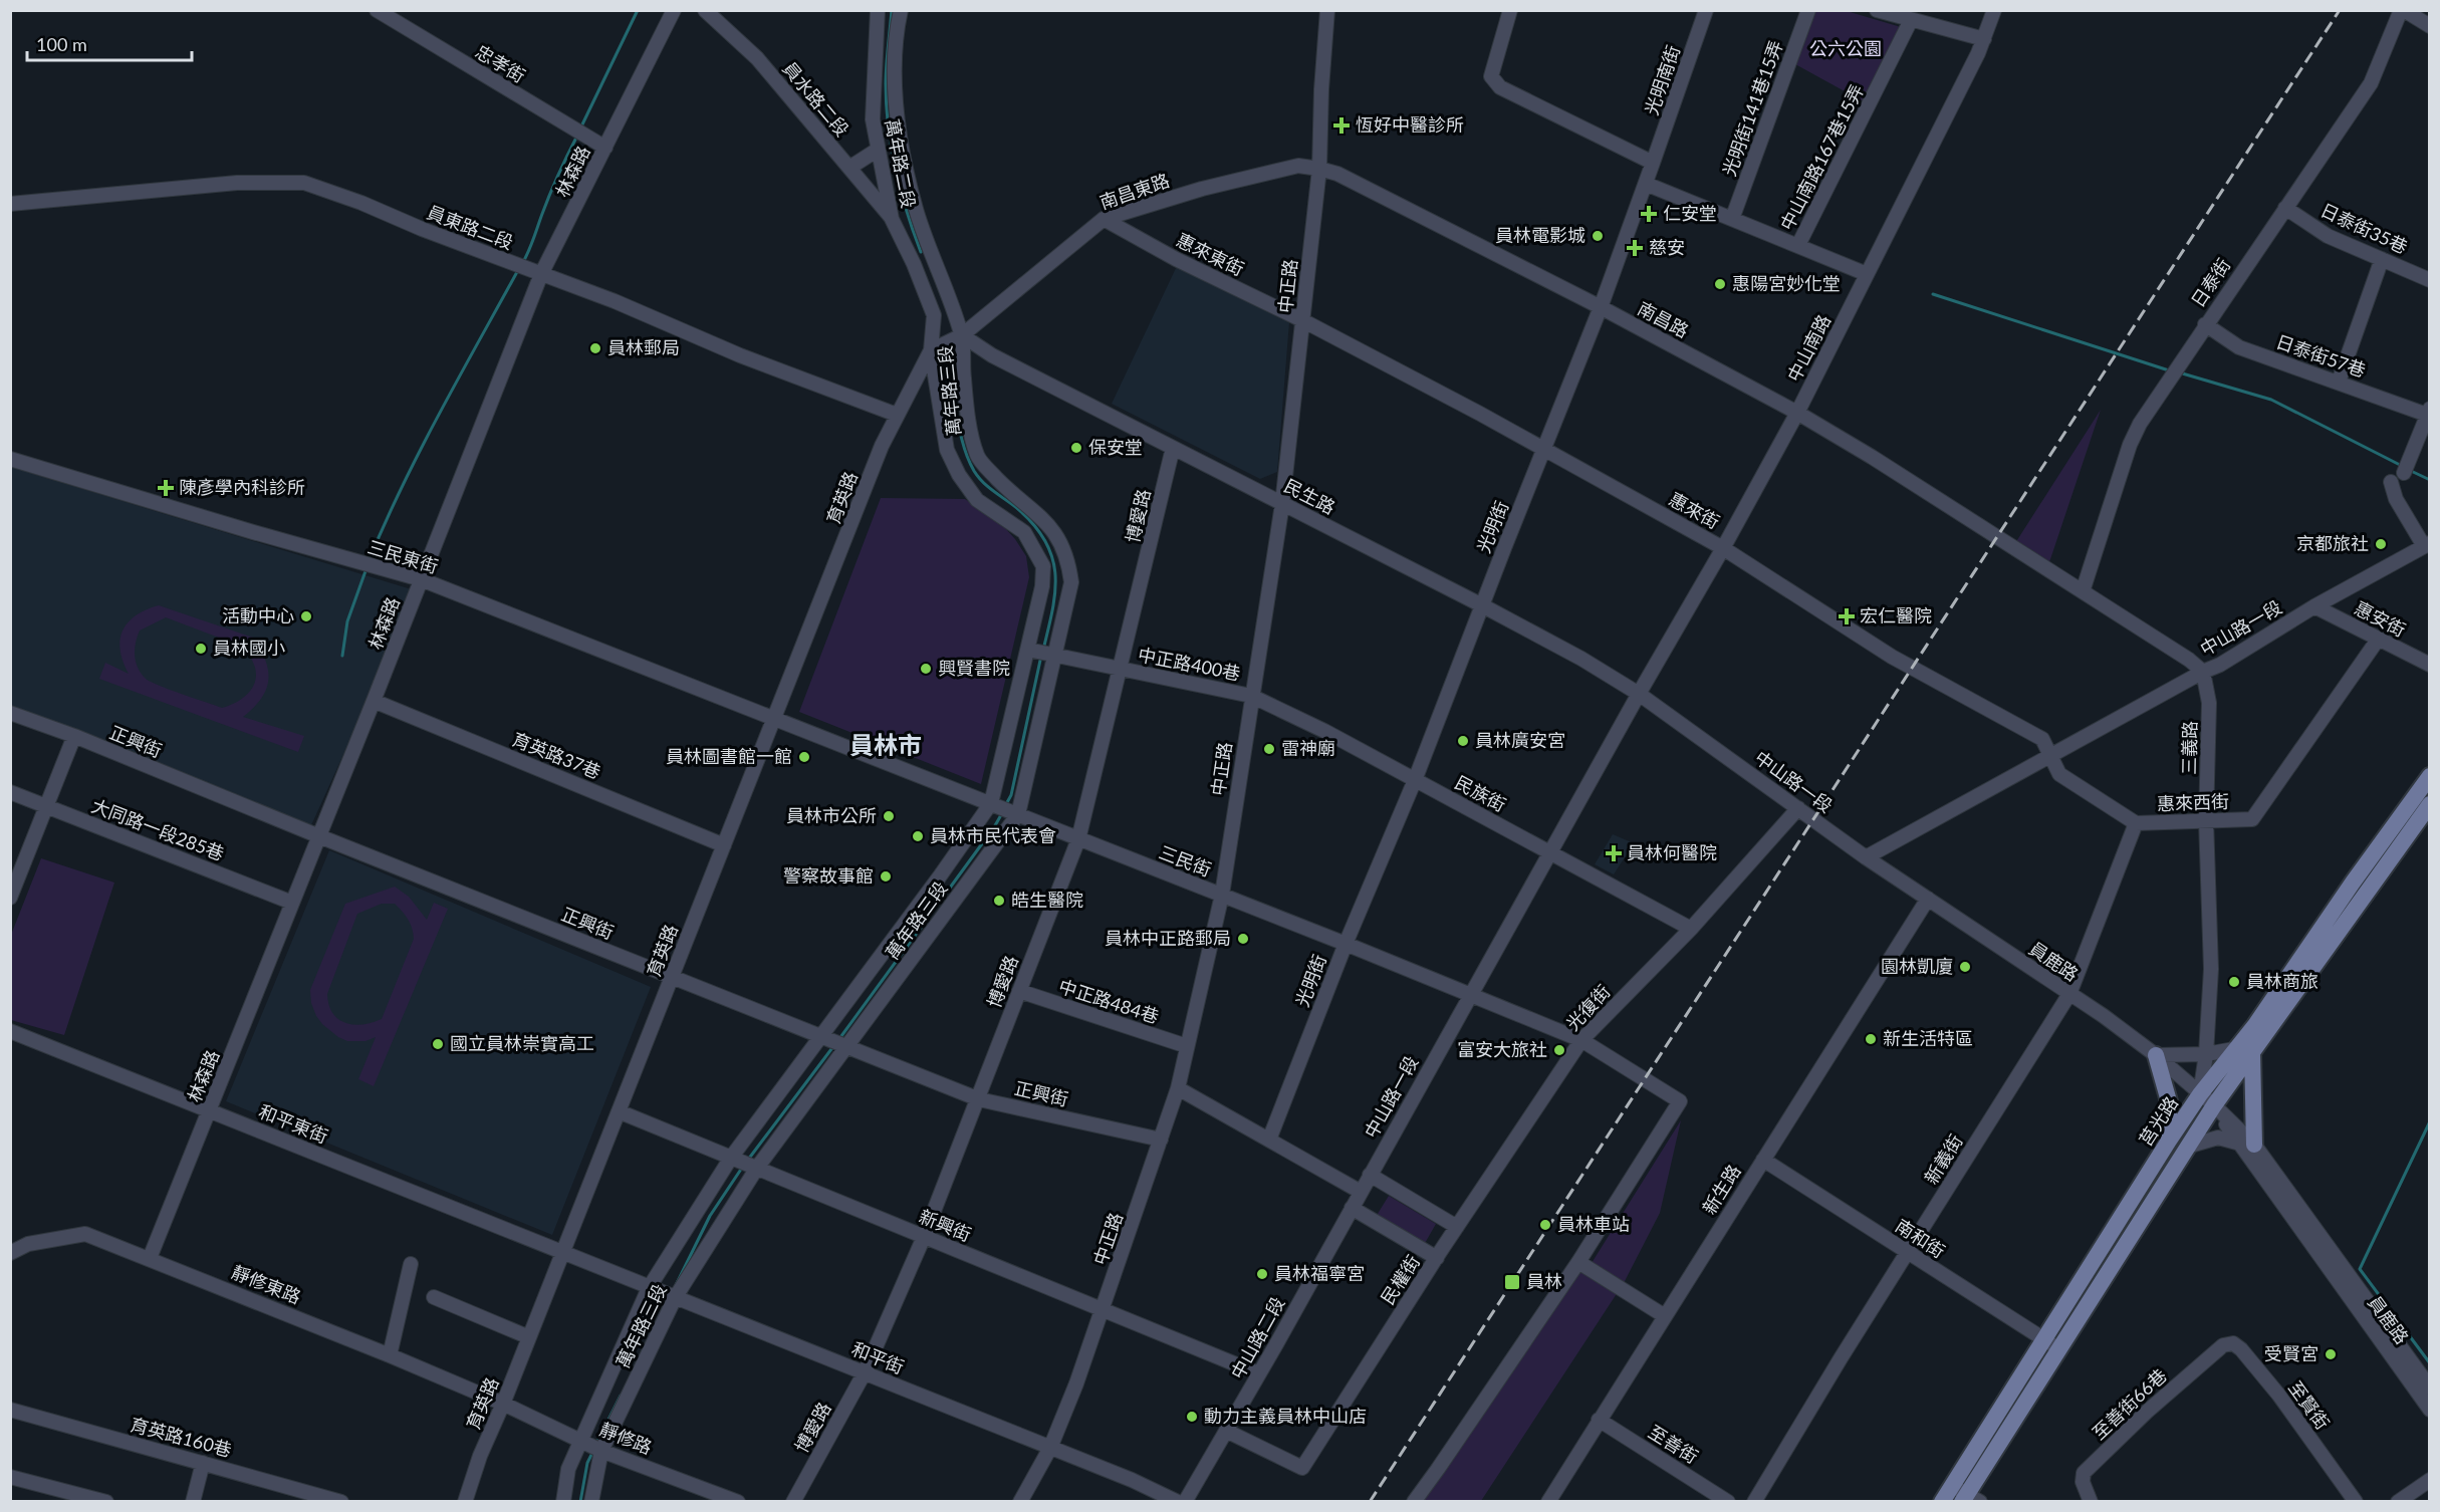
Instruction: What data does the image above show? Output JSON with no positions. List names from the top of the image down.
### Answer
{
  "streets": {
    "main road": ["莒光路"],
    "street": [
      "忠孝街",
      "光明南街",
      "員水路二段",
      "光明街141巷15弄",
      "中山南路167巷15弄",
      "萬年路二段",
      "林森路",
      "南昌東路",
      "員東路二段",
      "日泰街35巷",
      "惠來東街",
      "日泰街",
      "中正路",
      "南昌路",
      "中山南路",
      "日泰街57巷",
      "萬年路三段",
      "民生路",
      "育英路",
      "惠來街",
      "博愛路",
      "光明街",
      "三民東街",
      "惠安街",
      "中山路一段",
      "中正路400巷",
      "正興街",
      "三義路",
      "育英路37巷",
      "民族街",
      "惠來西街",
      "大同路一段285巷",
      "三民街",
      "員鹿路",
      "中正路484巷",
      "光復街",
      "和平東街",
      "新義街",
      "新生路",
      "新興街",
      "南和街",
      "民權街",
      "靜修東路",
      "中山路二段",
      "和平街",
      "至善街66巷",
      "至賢街",
      "育英路160巷",
      "靜修路",
      "至善街"
    ]
  },
  "crossings": [
    ["忠孝街", "林森路"],
    ["光明南街", "光明街"],
    ["員水路二段", "萬年路二段"],
    ["萬年路二段", "南昌東路"],
    ["萬年路二段", "萬年路三段"],
    ["萬年路二段", "民生路"],
    ["萬年路二段", "育英路"],
    ["林森路", "員東路二段"],
    ["林森路", "三民東街"],
    ["林森路", "正興街"],
    ["林森路", "育英路37巷"],
    ["林森路", "大同路一段285巷"],
    ["林森路", "和平東街"],
    ["林森路", "靜修東路"],
    ["南昌東路", "惠來東街"],
    ["南昌東路", "中正路"],
    ["南昌東路", "南昌路"],
    ["南昌東路", "萬年路三段"],
    ["南昌東路", "民生路"],
    ["南昌東路", "育英路"],
    ["員東路二段", "育英路"],
    ["日泰街35巷", "日泰街"],
    ["惠來東街", "中正路"],
    ["惠來東街", "惠來街"],
    ["日泰街", "南昌路"],
    ["日泰街", "日泰街57巷"],
    ["中正路", "南昌路"],
    ["中正路", "民生路"],
    ["中正路", "惠來街"],
    ["中正路", "中正路400巷"],
    ["中正路", "正興街"],
    ["中正路", "民族街"],
    ["中正路", "三民街"],
    ["中正路", "中正路484巷"],
    ["中正路", "新興街"],
    ["中正路", "和平街"],
    ["南昌路", "中山南路"],
    ["南昌路", "光明街"],
    ["中山南路", "民生路"],
    ["中山南路", "惠來街"],
    ["中山南路", "中山路一段"],
    ["萬年路三段", "民生路"],
    ["萬年路三段", "育英路"],
    ["萬年路三段", "中正路400巷"],
    ["萬年路三段", "正興街"],
    ["萬年路三段", "三民街"],
    ["萬年路三段", "新興街"],
    ["萬年路三段", "和平街"],
    ["萬年路三段", "靜修路"],
    ["民生路", "博愛路"],
    ["民生路", "光明街"],
    ["民生路", "中山路一段"],
    ["育英路", "三民東街"],
    ["育英路", "正興街"],
    ["育英路", "育英路37巷"],
    ["育英路", "三民街"],
    ["育英路", "和平東街"],
    ["育英路", "新興街"],
    ["育英路", "靜修東路"],
    ["育英路", "和平街"],
    ["育英路", "靜修路"],
    ["惠來街", "光明街"],
    ["惠來街", "中山路一段"],
    ["惠來街", "惠來西街"],
    ["博愛路", "中正路400巷"],
    ["博愛路", "正興街"],
    ["博愛路", "三民街"],
    ["博愛路", "中正路484巷"],
    ["博愛路", "新興街"],
    ["博愛路", "和平街"],
    ["光明街", "民族街"],
    ["光明街", "三民街"],
    ["三民東街", "三民街"],
    ["惠安街", "中山路一段"],
    ["惠安街", "惠來西街"],
    ["中山路一段", "三義路"],
    ["中山路一段", "民族街"],
    ["中山路一段", "惠來西街"],
    ["中山路一段", "三民街"],
    ["中山路一段", "員鹿路"],
    ["中山路一段", "光復街"],
    ["中山路一段", "中山路二段"],
    ["中正路400巷", "民族街"],
    ["三義路", "惠來西街"],
    ["三義路", "員鹿路"],
    ["三義路", "莒光路"],
    ["民族街", "光復街"],
    ["惠來西街", "新義街"],
    ["三民街", "光復街"],
    ["員鹿路", "莒光路"],
    ["員鹿路", "新義街"],
    ["員鹿路", "新生路"],
    ["光復街", "民權街"],
    ["莒光路", "南和街"],
    ["和平東街", "和平街"],
    ["新義街", "南和街"],
    ["新生路", "南和街"],
    ["新生路", "至善街"],
    ["新興街", "中山路二段"],
    ["民權街", "中山路二段"],
    ["靜修東路", "靜修路"],
    ["至善街66巷", "至賢街"]
  ],
  "districts": ["員林市"],
  "parks": ["公六公園"],
  "places": {
    "health": [
      "恆好中醫診所",
      "仁安堂",
      "慈安",
      "陳彥學內科診所",
      "宏仁醫院",
      "員林何醫院"
    ],
    "other": [
      "員林電影城",
      "惠陽宮妙化堂",
      "員林郵局",
      "保安堂",
      "京都旅社",
      "活動中心",
      "員林國小",
      "興賢書院",
      "員林廣安宮",
      "雷神廟",
      "員林圖書館一館",
      "員林市公所",
      "員林市民代表會",
      "警察故事館",
      "皓生醫院",
      "員林中正路郵局",
      "園林凱廈",
      "員林商旅",
      "新生活特區",
      "國立員林崇實高工",
      "富安大旅社",
      "員林車站",
      "員林福寧宮",
      "受賢宮",
      "動力主義員林中山店"
    ],
    "transit": ["員林"]
  },
  "scale_bar": "100 m"
}
